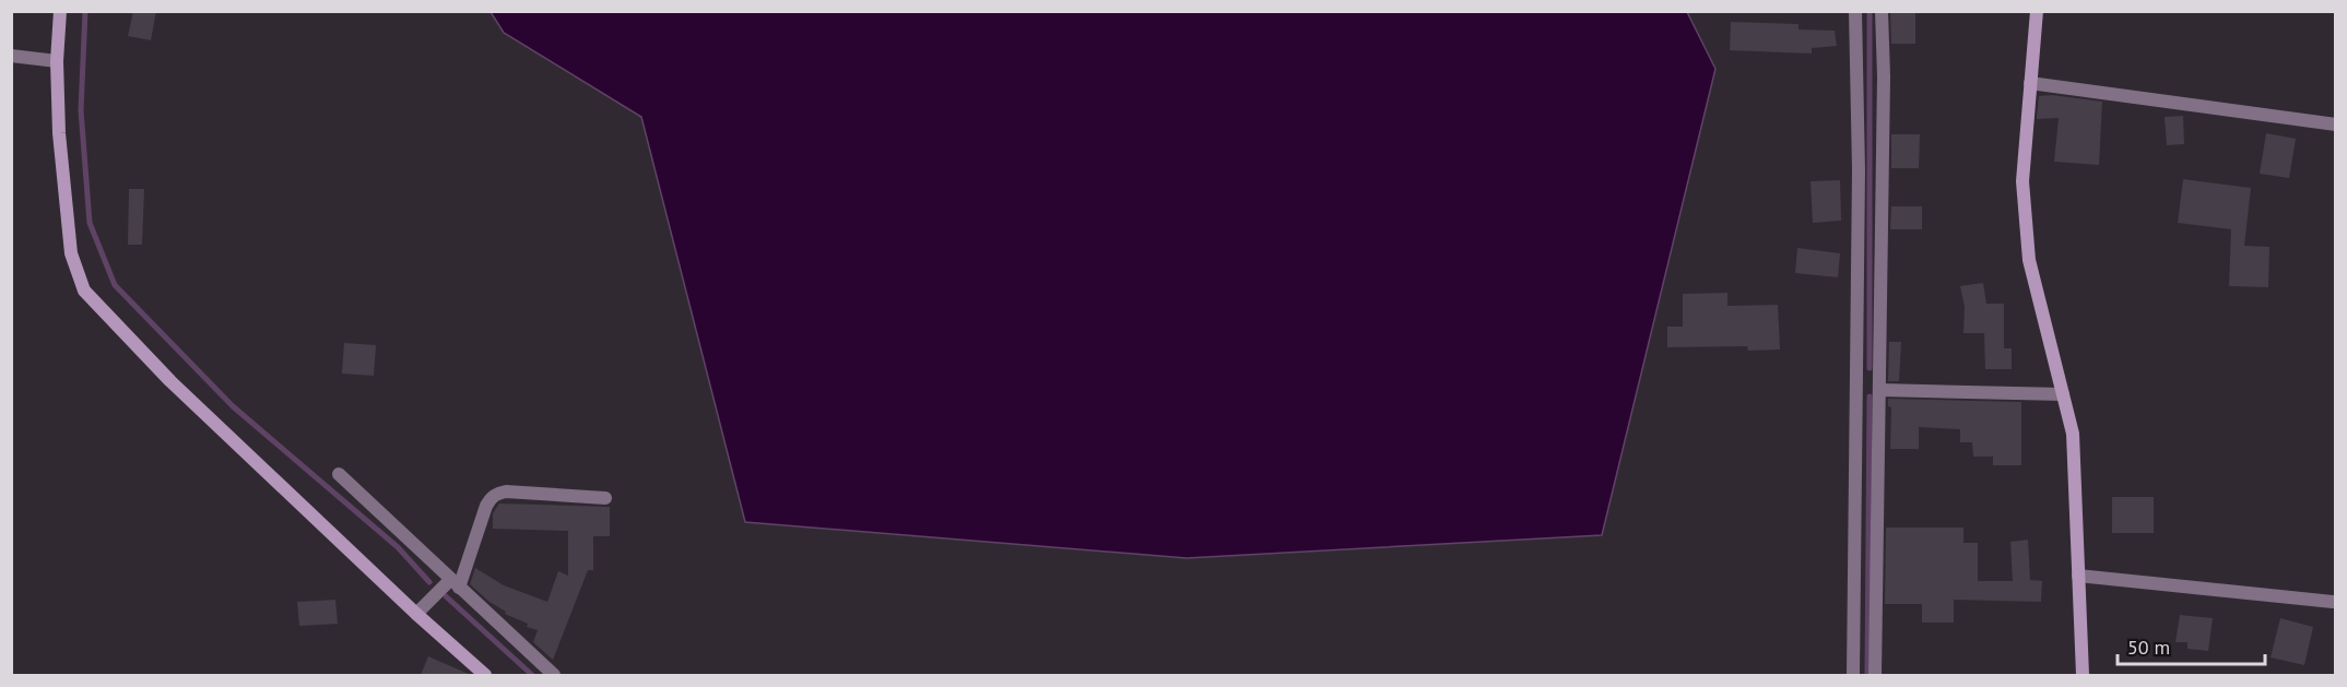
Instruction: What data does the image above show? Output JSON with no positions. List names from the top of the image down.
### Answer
{
  "scale_bar": "50 m"
}
